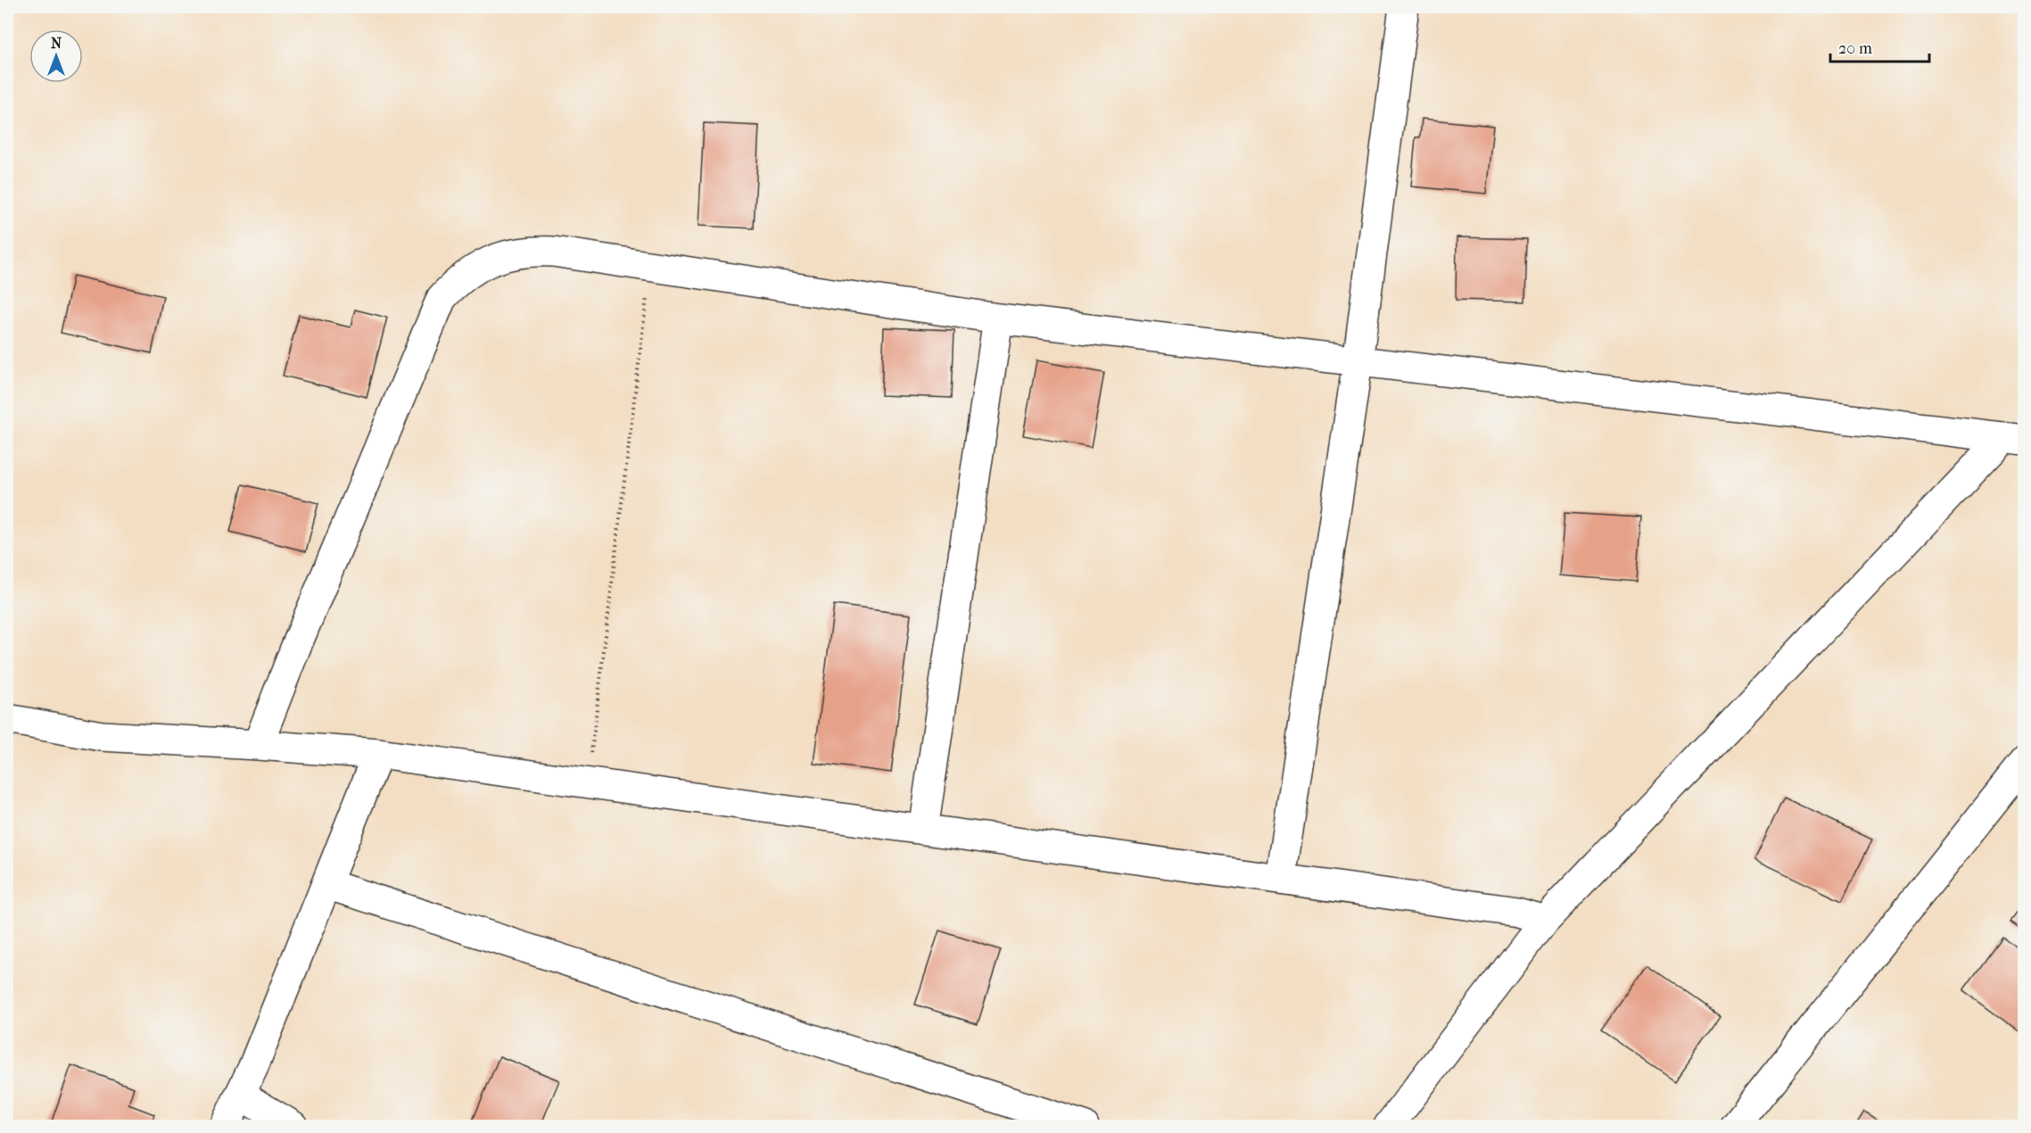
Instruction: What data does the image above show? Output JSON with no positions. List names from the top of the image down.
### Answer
{
  "scale_bar": "20 m",
  "north": "top"
}
